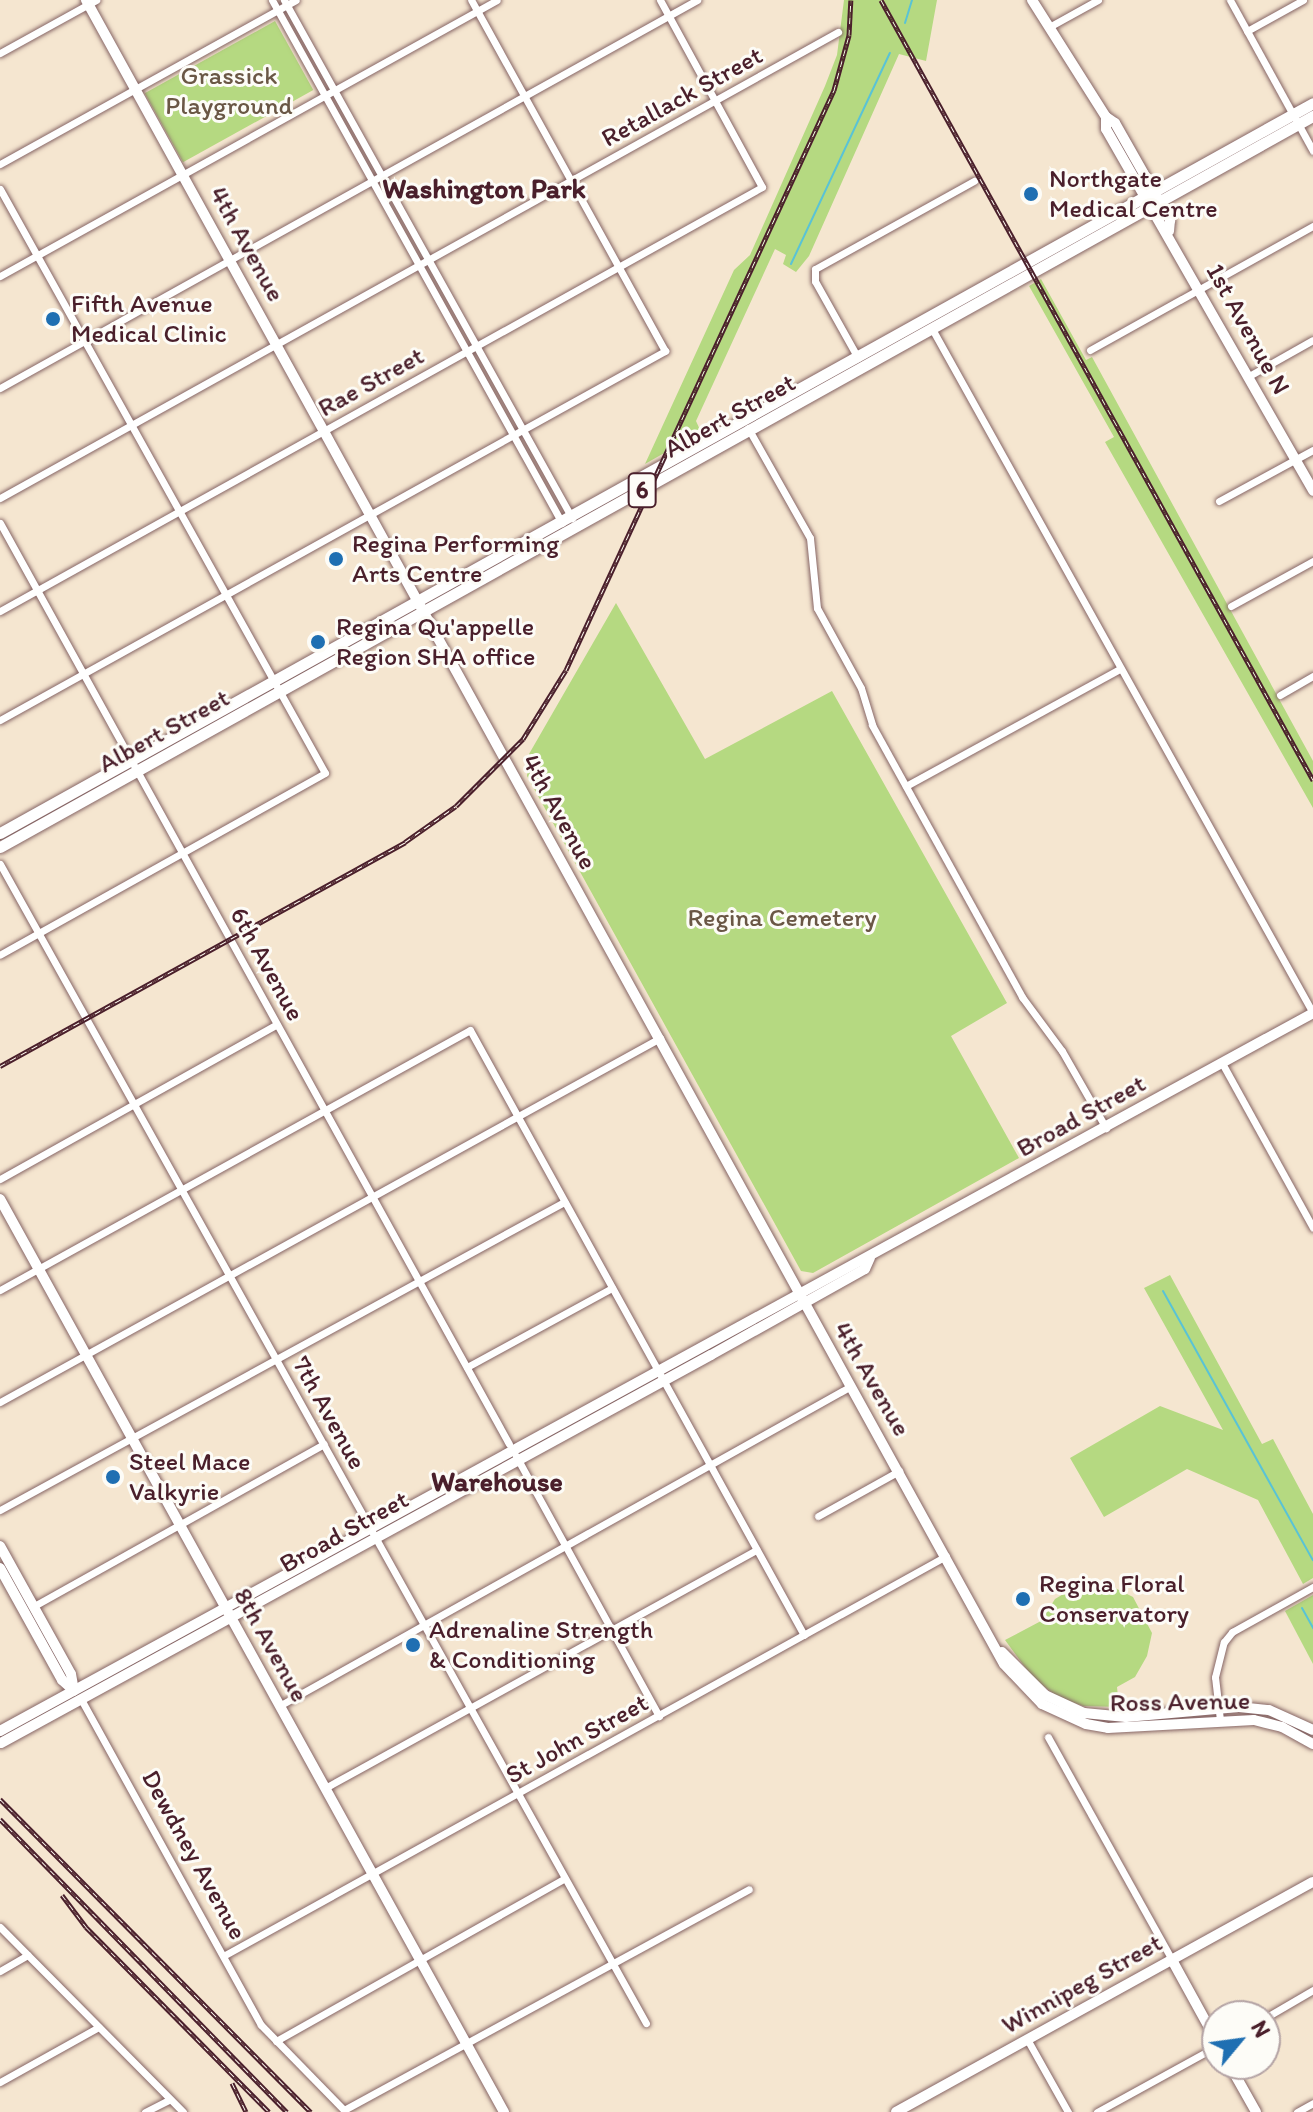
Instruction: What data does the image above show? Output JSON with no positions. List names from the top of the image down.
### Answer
{
  "streets": {
    "main road": [
      "4th Avenue",
      "1st Avenue N",
      "Albert Street",
      "6",
      "Broad Street",
      "8th Avenue",
      "Ross Avenue",
      "Dewdney Avenue",
      "Winnipeg Street"
    ],
    "street": [
      "Retallack Street",
      "Rae Street",
      "6th Avenue",
      "7th Avenue",
      "St John Street"
    ]
  },
  "crossings": [
    ["Retallack Street", "4th Avenue"],
    ["Retallack Street", "Rae Street"],
    ["4th Avenue", "Rae Street"],
    ["4th Avenue", "Albert Street"],
    ["4th Avenue", "Broad Street"],
    ["4th Avenue", "Ross Avenue"],
    ["4th Avenue", "St John Street"],
    ["1st Avenue N", "Albert Street"],
    ["Rae Street", "6th Avenue"],
    ["Albert Street", "6th Avenue"],
    ["6th Avenue", "Broad Street"],
    ["6th Avenue", "St John Street"],
    ["Broad Street", "7th Avenue"],
    ["Broad Street", "8th Avenue"],
    ["Broad Street", "Dewdney Avenue"],
    ["7th Avenue", "St John Street"],
    ["8th Avenue", "St John Street"],
    ["8th Avenue", "Dewdney Avenue"],
    ["St John Street", "Dewdney Avenue"]
  ],
  "districts": ["Washington Park", "Warehouse"],
  "parks": ["Grassick Playground", "Regina Cemetery"],
  "places": [
    "Northgate Medical Centre",
    "Fifth Avenue Medical Clinic",
    "Regina Performing Arts Centre",
    "Regina Qu'appelle Region SHA office",
    "Steel Mace Valkyrie",
    "Regina Floral Conservatory",
    "Adrenaline Strength & Conditioning"
  ],
  "north": "top right"
}
